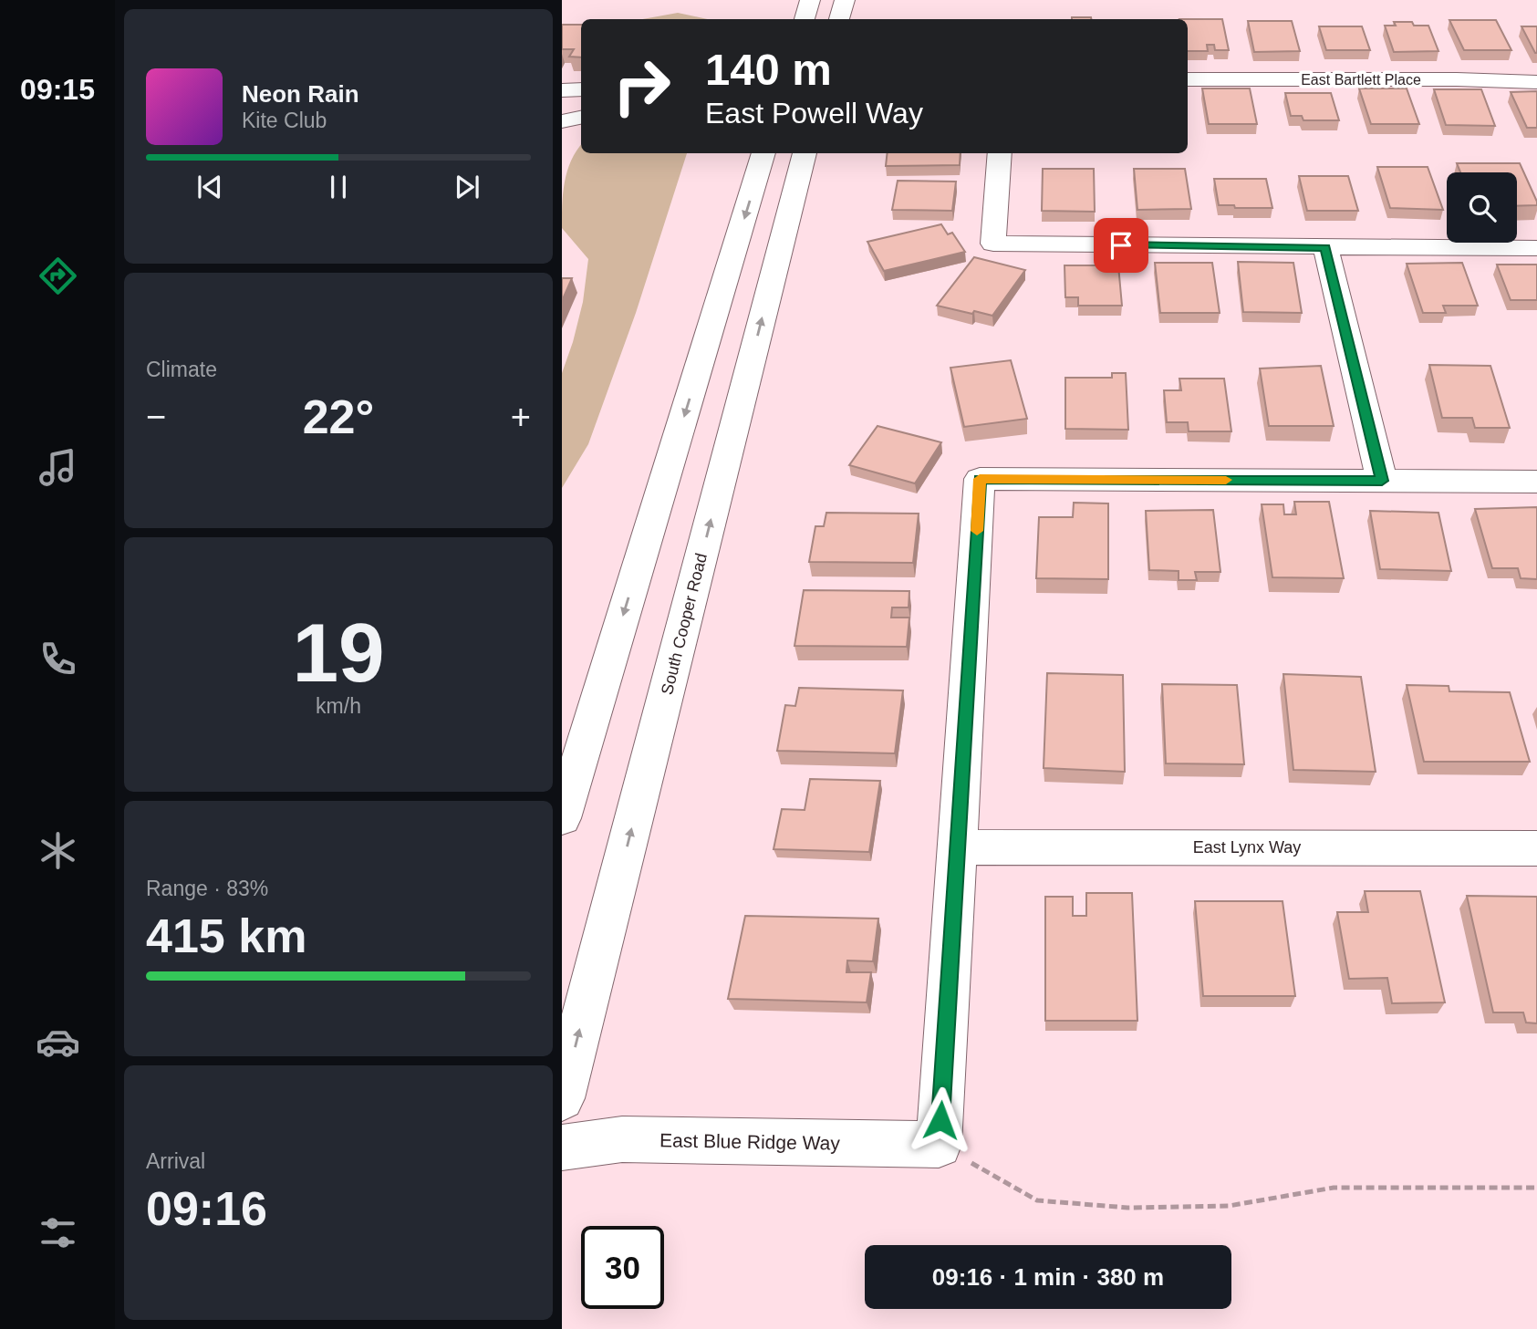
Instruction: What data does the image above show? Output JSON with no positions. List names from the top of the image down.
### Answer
{
  "streets": {
    "street": [
      "East Bartlett Place",
      "South Cooper Road",
      "East Lynx Way",
      "East Blue Ridge Way"
    ]
  },
  "page": {
    "tabs": "09:15",
    "turn": ["140 m", "East Powell Way"],
    "song": ["Neon Rain", "Kite Club"],
    "tile": [
      "Climate",
      ["19", "km/h"],
      ["Range · 83%", "415 km"],
      ["Arrival", "09:16"]
    ],
    "heat": ["−", "22°", "+"],
    "limit": "30",
    "trip": "09:16 · 1 min · 380 m"
  }
}
